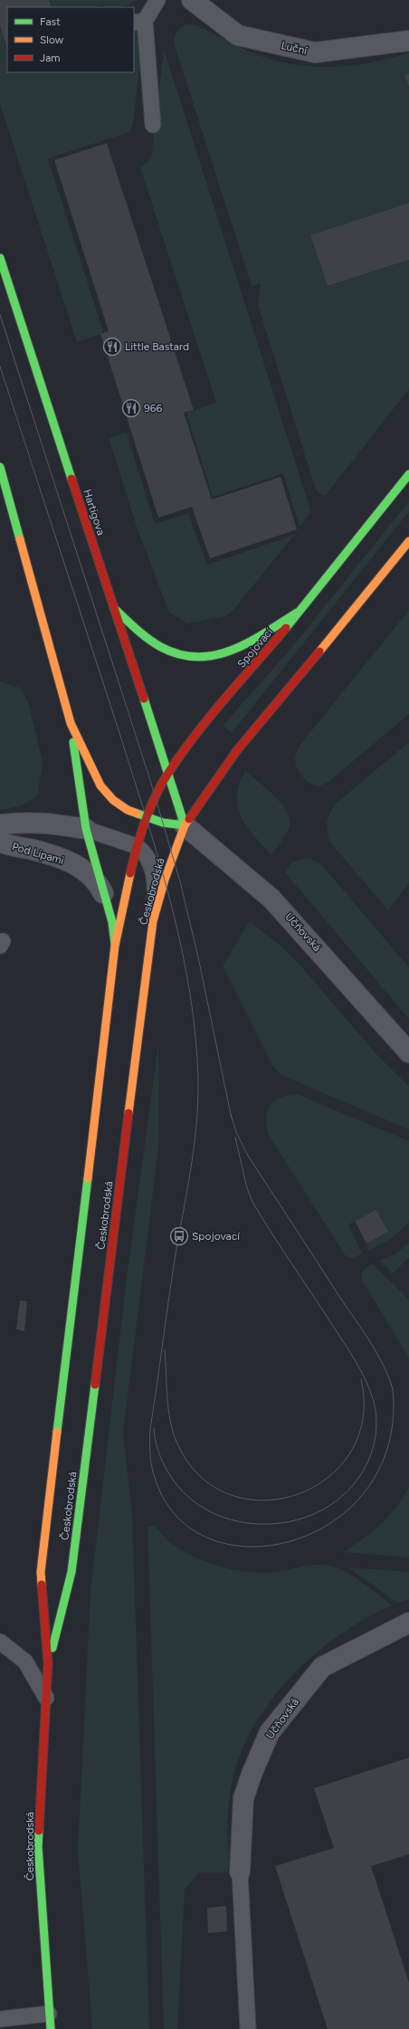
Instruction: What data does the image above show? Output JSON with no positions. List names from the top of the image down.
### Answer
{
  "streets": {
    "main road": ["Hartigova", "Spojovací", "Českobrodská"],
    "street": ["Luční", "Pod Lipami", "Učňovská"]
  },
  "crossings": [
    ["Hartigova", "Spojovací"],
    ["Spojovací", "Českobrodská"],
    ["Českobrodská", "Učňovská"]
  ],
  "places": {
    "restaurant": ["Little Bastard", "966"],
    "bus stop": ["Spojovací"]
  },
  "legend": ["Fast", "Slow", "Jam"]
}
